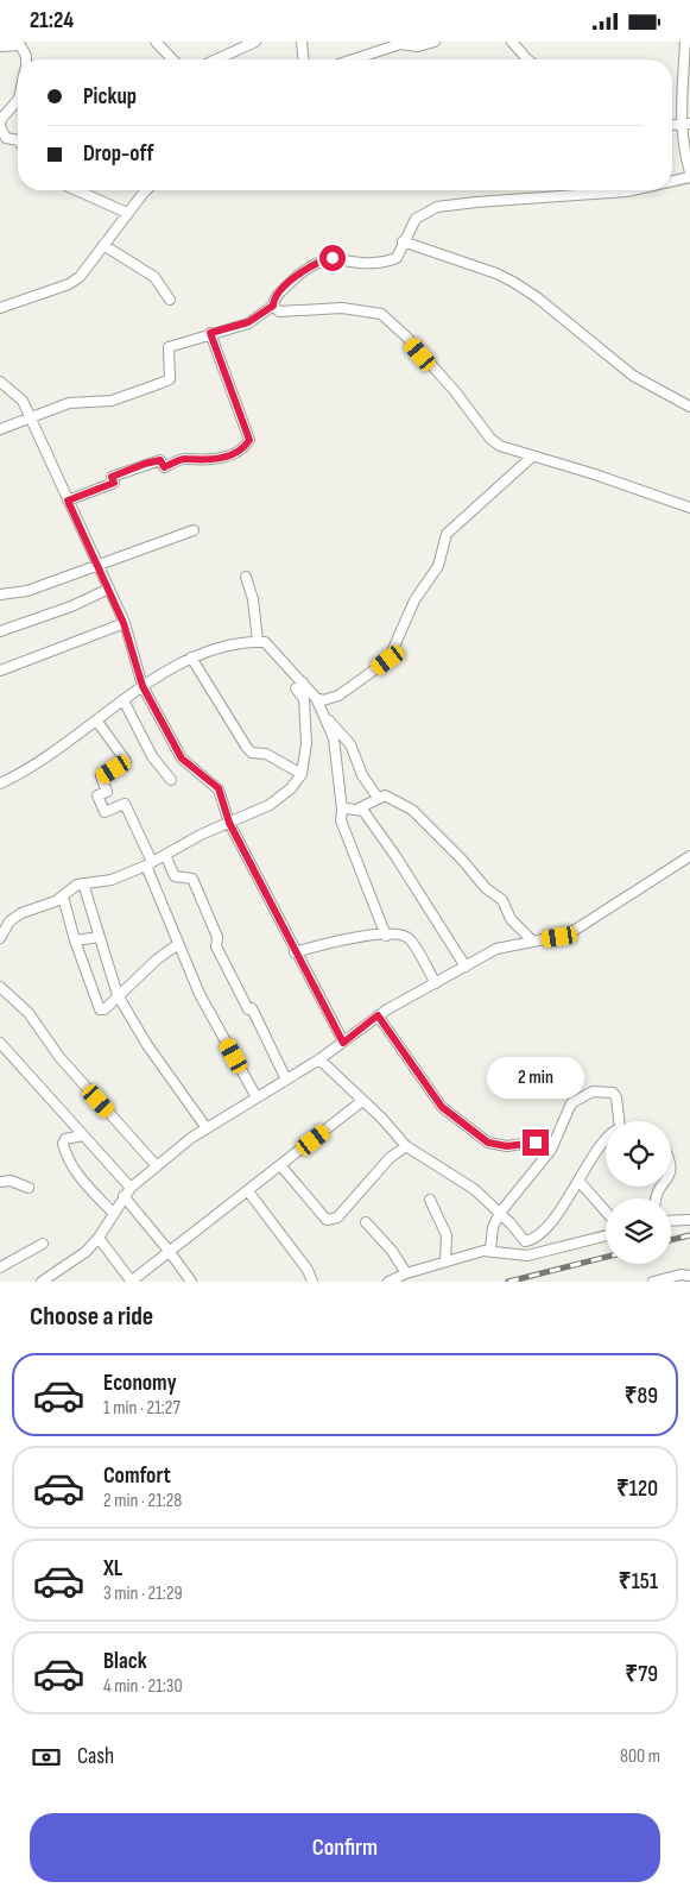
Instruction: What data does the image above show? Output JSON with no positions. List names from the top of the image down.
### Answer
{
  "page": {
    "status": "21:24",
    "banner": ["Pickup", "Drop-off"],
    "bubble": "2 min",
    "heading": "Choose a ride",
    "list": [
      {
        "name": "Economy",
        "note": "1 min · 21:27",
        "value": "₹89"
      },
      {
        "name": "Comfort",
        "note": "2 min · 21:28",
        "value": "₹120"
      },
      {
        "name": "XL",
        "note": "3 min · 21:29",
        "value": "₹151"
      },
      {
        "name": "Black",
        "note": "4 min · 21:30",
        "value": "₹79"
      }
    ],
    "pay": ["Cash", "800 m"],
    "buttons": "Confirm"
  }
}
